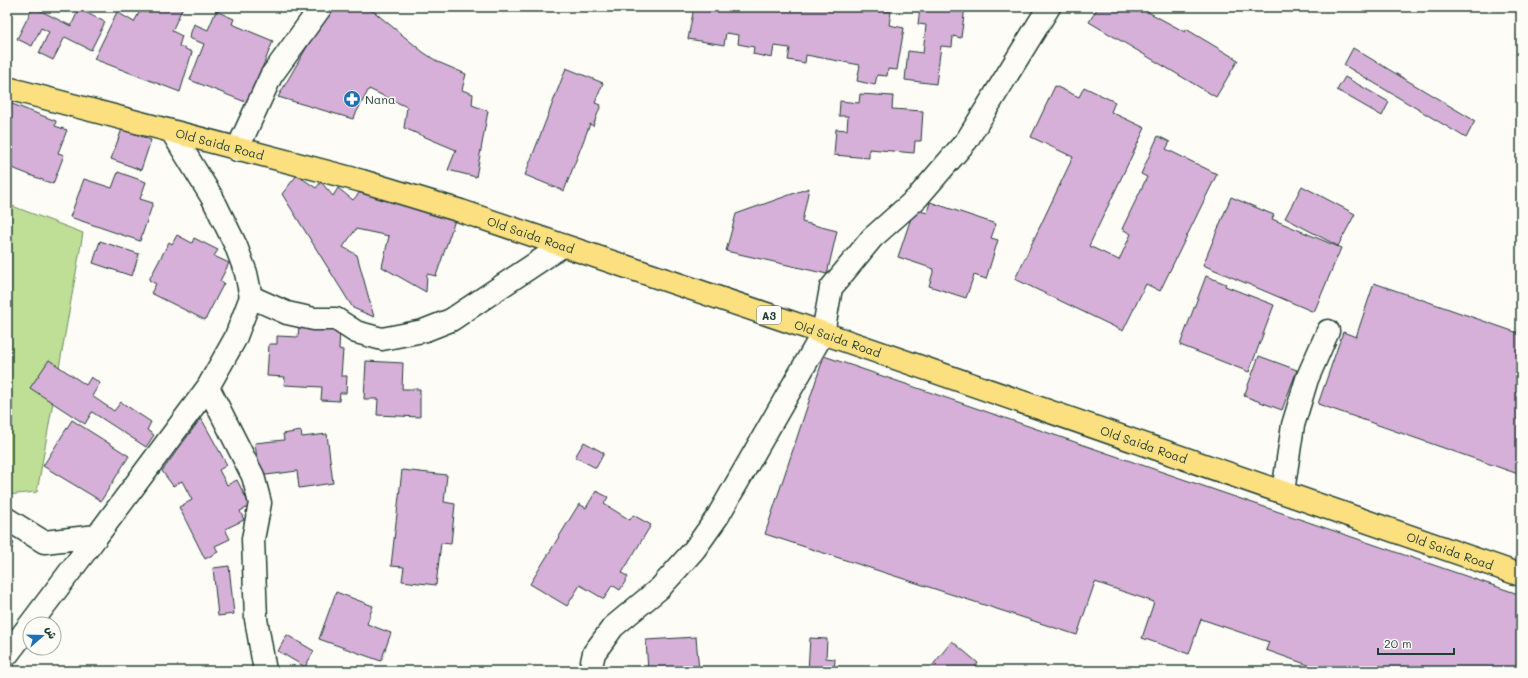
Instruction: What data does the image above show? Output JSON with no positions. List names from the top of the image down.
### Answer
{
  "streets": {
    "highway": ["Old Saida Road", "A3"]
  },
  "places": {
    "pharmacy": ["Nana"]
  },
  "scale_bar": "20 m",
  "north": "right"
}
